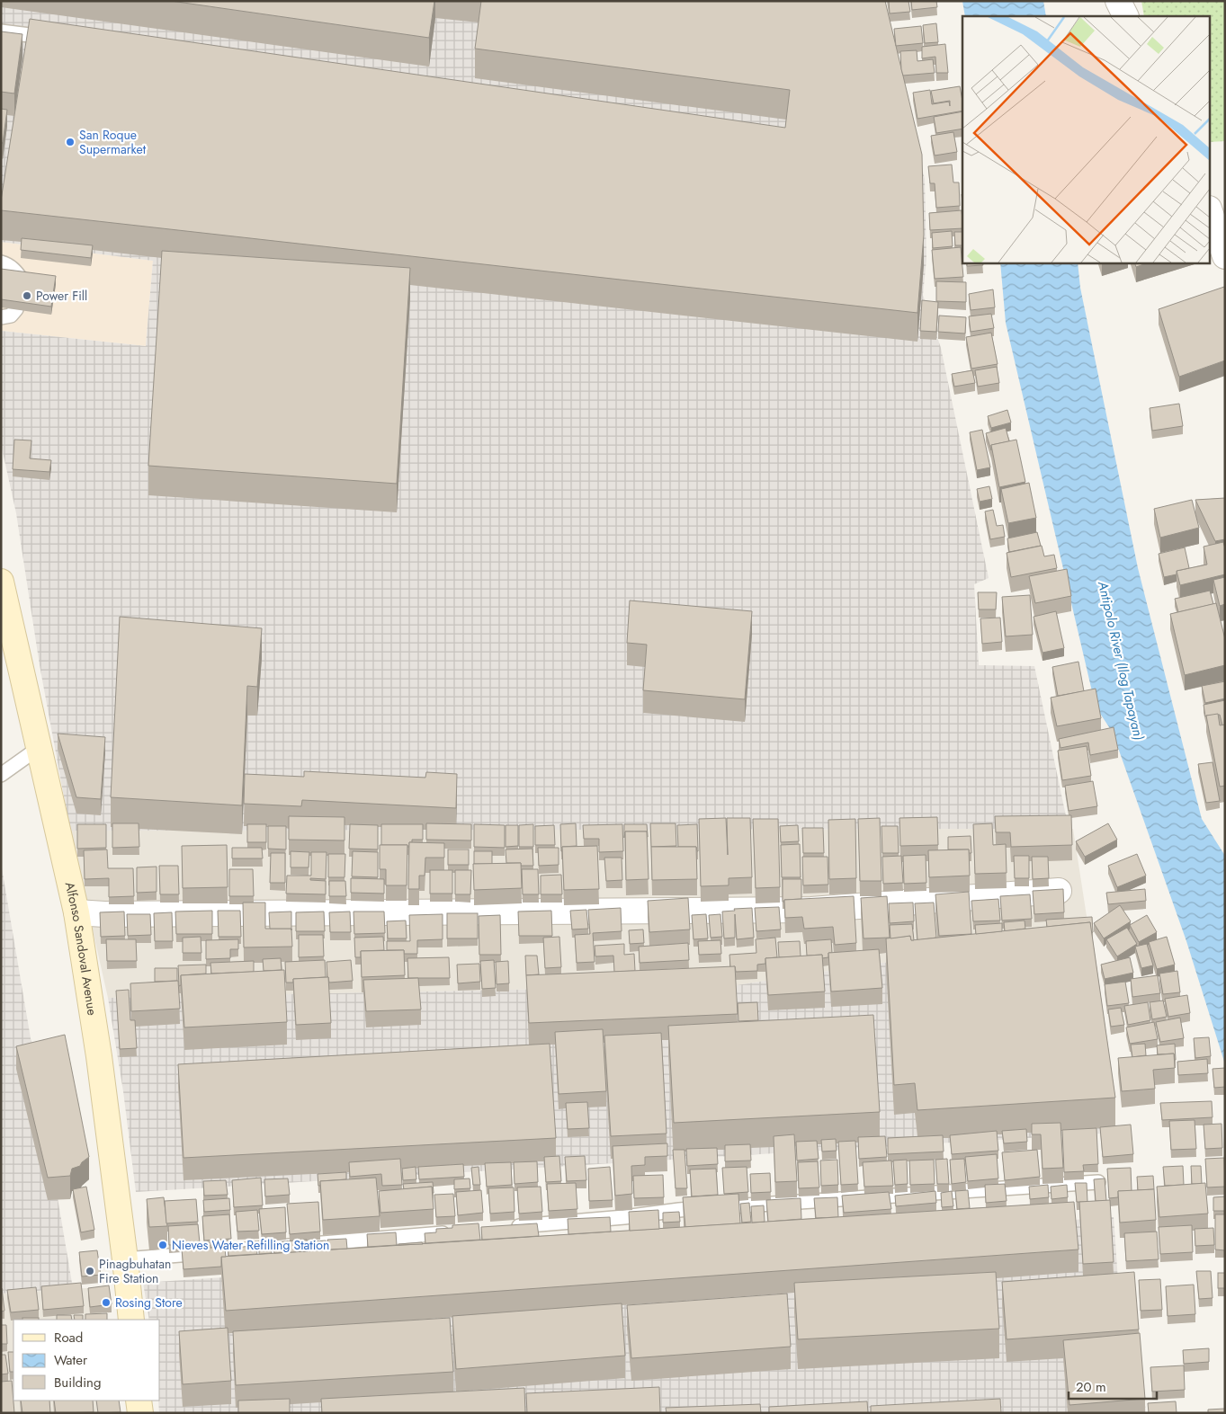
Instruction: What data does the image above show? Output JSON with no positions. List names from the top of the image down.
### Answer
{
  "streets": {
    "main road": ["Alfonso Sandoval Avenue"]
  },
  "water": ["Antipolo River (Ilog Tapayan)"],
  "places": [
    "San Roque Supermarket",
    "Power Fill",
    "Nieves Water Refilling Station",
    "Pinagbuhatan Fire Station",
    "Rosing Store"
  ],
  "legend": ["Road", "Water", "Building"],
  "scale_bar": "20 m"
}
